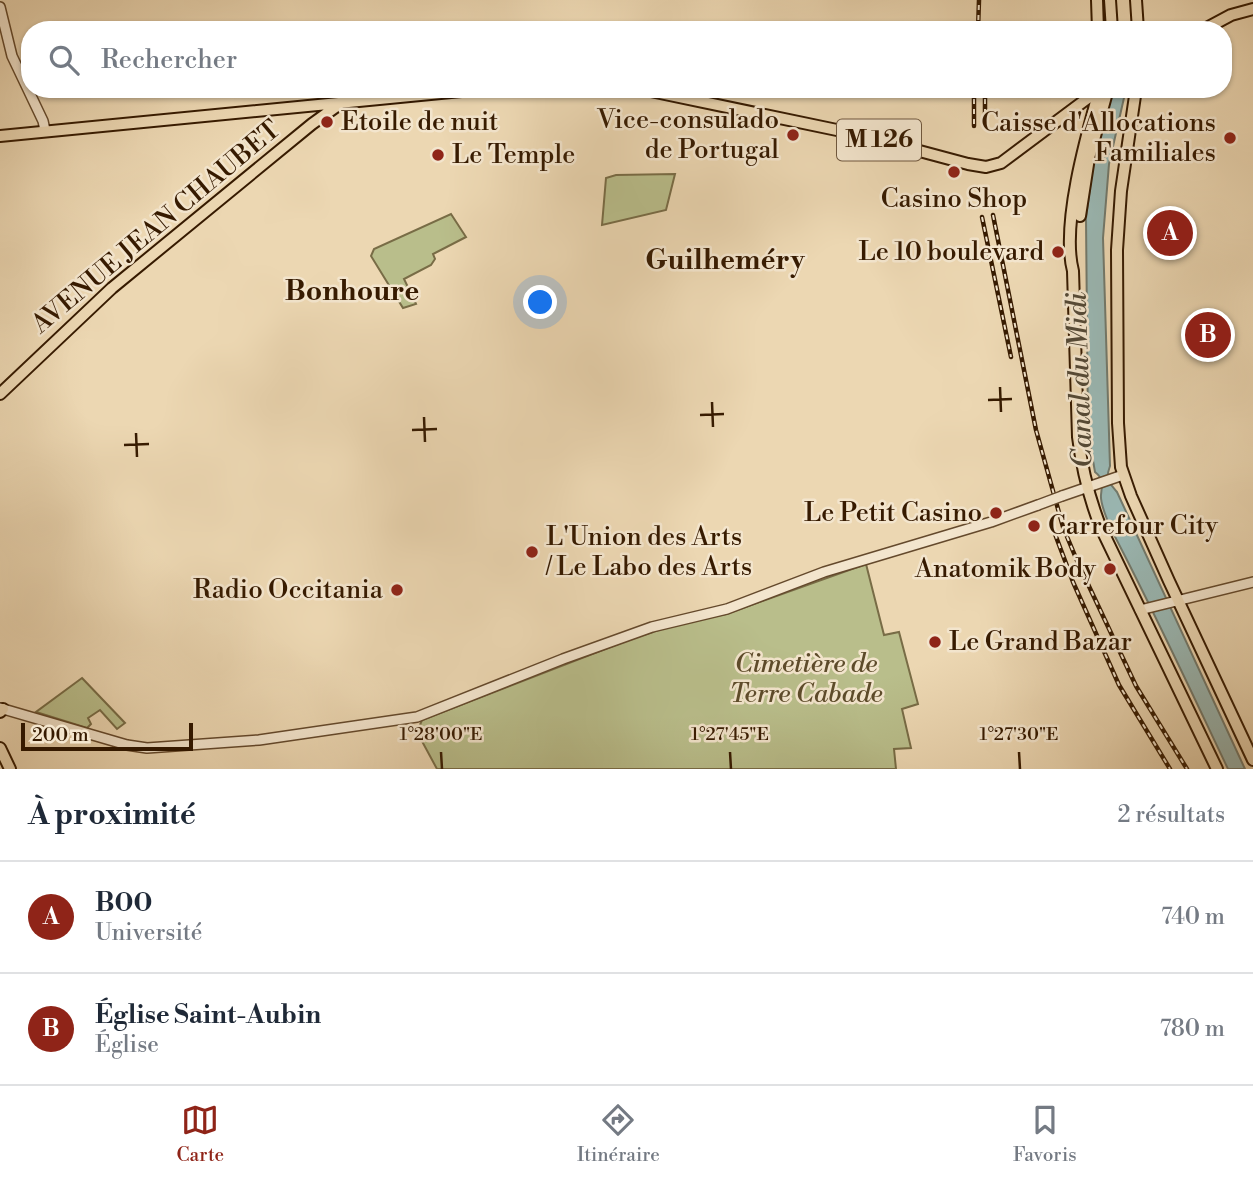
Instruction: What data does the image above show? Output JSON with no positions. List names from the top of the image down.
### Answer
{
  "streets": {
    "main road": ["M 126", "AVENUE JEAN CHAUBET"]
  },
  "districts": ["Guilheméry", "Bonhoure"],
  "water": ["Canal du Midi"],
  "parks": ["Cimetière de Terre Cabade"],
  "places": [
    "Etoile de nuit",
    "Vice-consulado de Portugal",
    "Caisse d'Allocations Familiales",
    "Le Temple",
    "Casino Shop",
    "Le 10 boulevard",
    "Le Petit Casino",
    "Carrefour City",
    "L'Union des Arts / Le Labo des Arts",
    "Anatomik Body",
    "Radio Occitania",
    "Le Grand Bazar"
  ],
  "scale_bar": "200 m",
  "page": {
    "search": "Rechercher",
    "pins": ["A", "B"],
    "scale": "200 m",
    "heading": ["À proximité", "2 résultats"],
    "list": [
      {
        "mark": "A",
        "name": "B00",
        "note": "Université",
        "value": "740 m"
      },
      {
        "mark": "B",
        "name": "Église Saint-Aubin",
        "note": "Église",
        "value": "780 m"
      }
    ],
    "nav": ["Carte", "Itinéraire", "Favoris"]
  },
  "coordinates": ["1°28'00\"E", "1°27'45\"E", "1°27'30\"E"]
}
